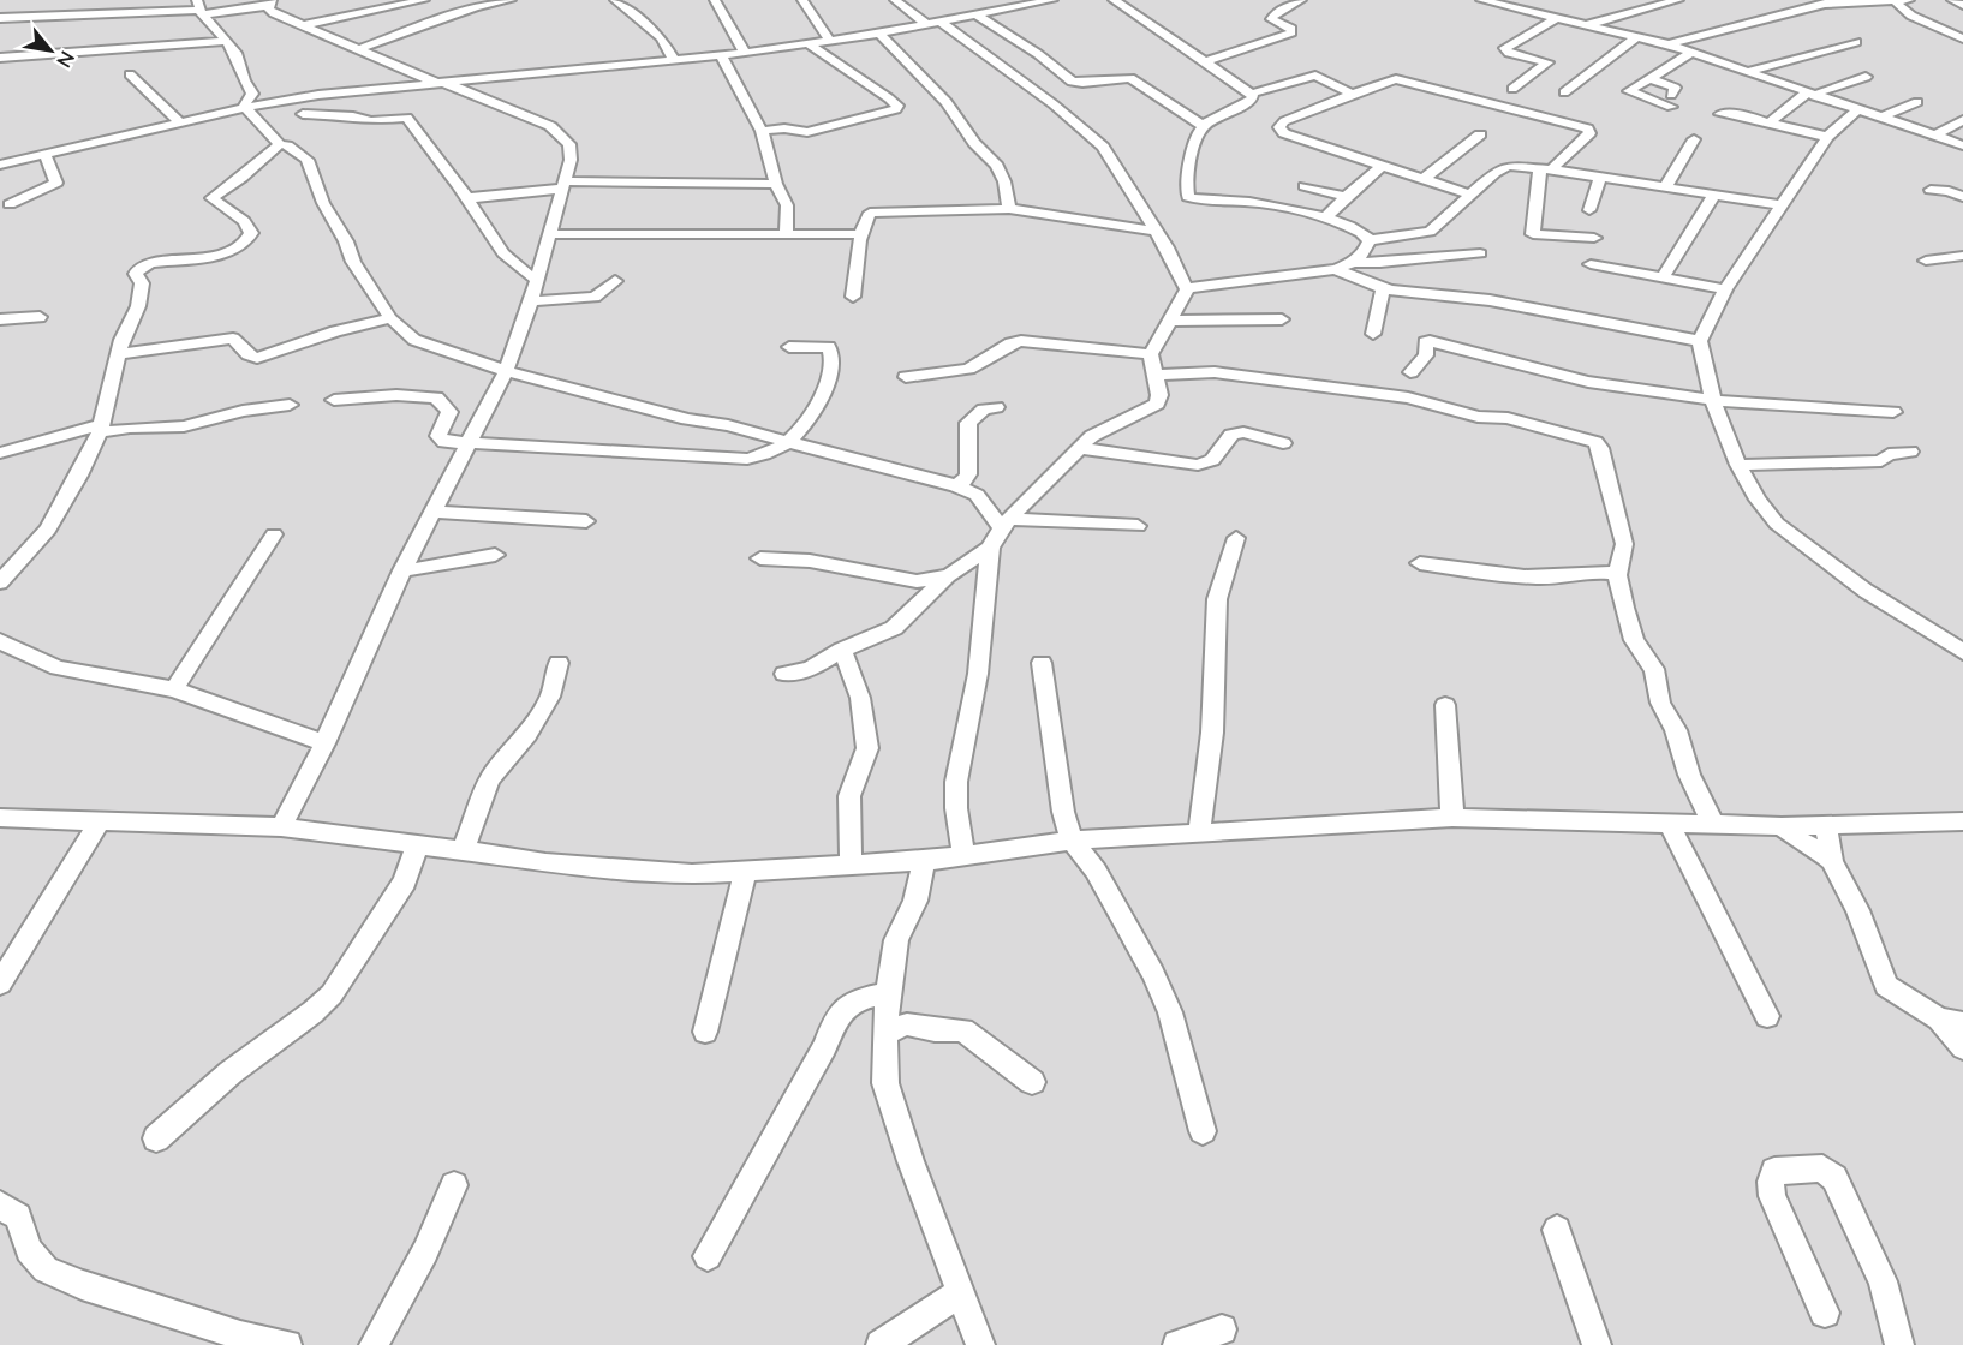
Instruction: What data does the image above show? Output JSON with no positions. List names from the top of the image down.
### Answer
{
  "north": "bottom right"
}
